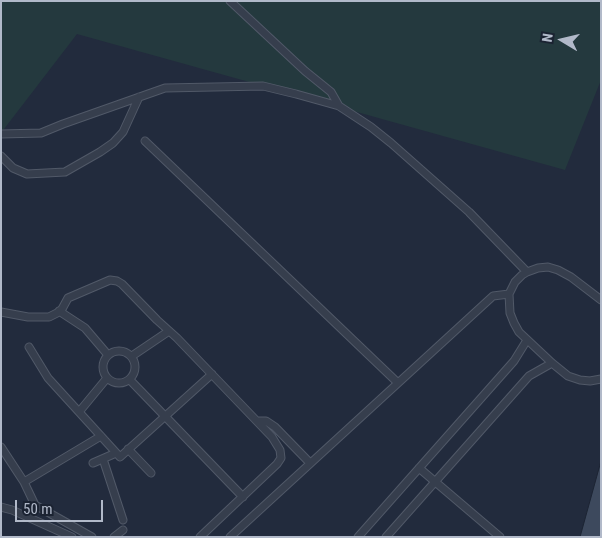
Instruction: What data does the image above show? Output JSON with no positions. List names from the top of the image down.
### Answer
{
  "scale_bar": "50 m",
  "north": "left"
}
